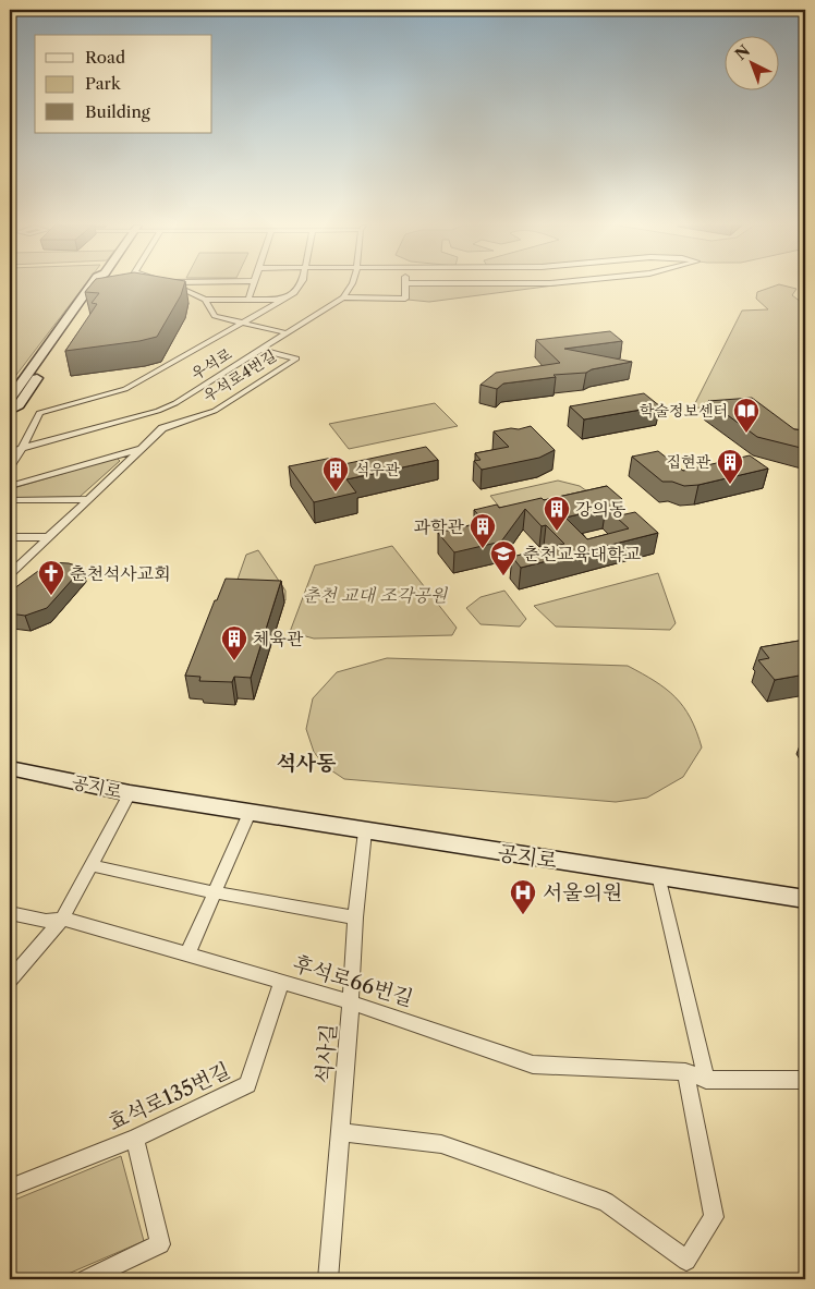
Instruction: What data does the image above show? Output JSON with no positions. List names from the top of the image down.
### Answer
{
  "streets": {
    "street": [
      "우석로",
      "우석로4번길",
      "공지로",
      "후석로66번길",
      "석사길",
      "효석로135번길"
    ]
  },
  "crossings": [
    ["우석로", "우석로4번길"],
    ["공지로", "석사길"],
    ["후석로66번길", "석사길"],
    ["후석로66번길", "효석로135번길"]
  ],
  "districts": ["석사동"],
  "parks": ["춘천 교대 조각공원"],
  "places": {
    "library": ["학술정보센터"],
    "building": [
      "집현관",
      "석우관",
      "강의동",
      "과학관",
      "체육관"
    ],
    "school or university": ["춘천교육대학교"],
    "church": ["춘천석사교회"],
    "hospital": ["서울의원"]
  },
  "legend": ["Road", "Park", "Building"],
  "north": "top left"
}
